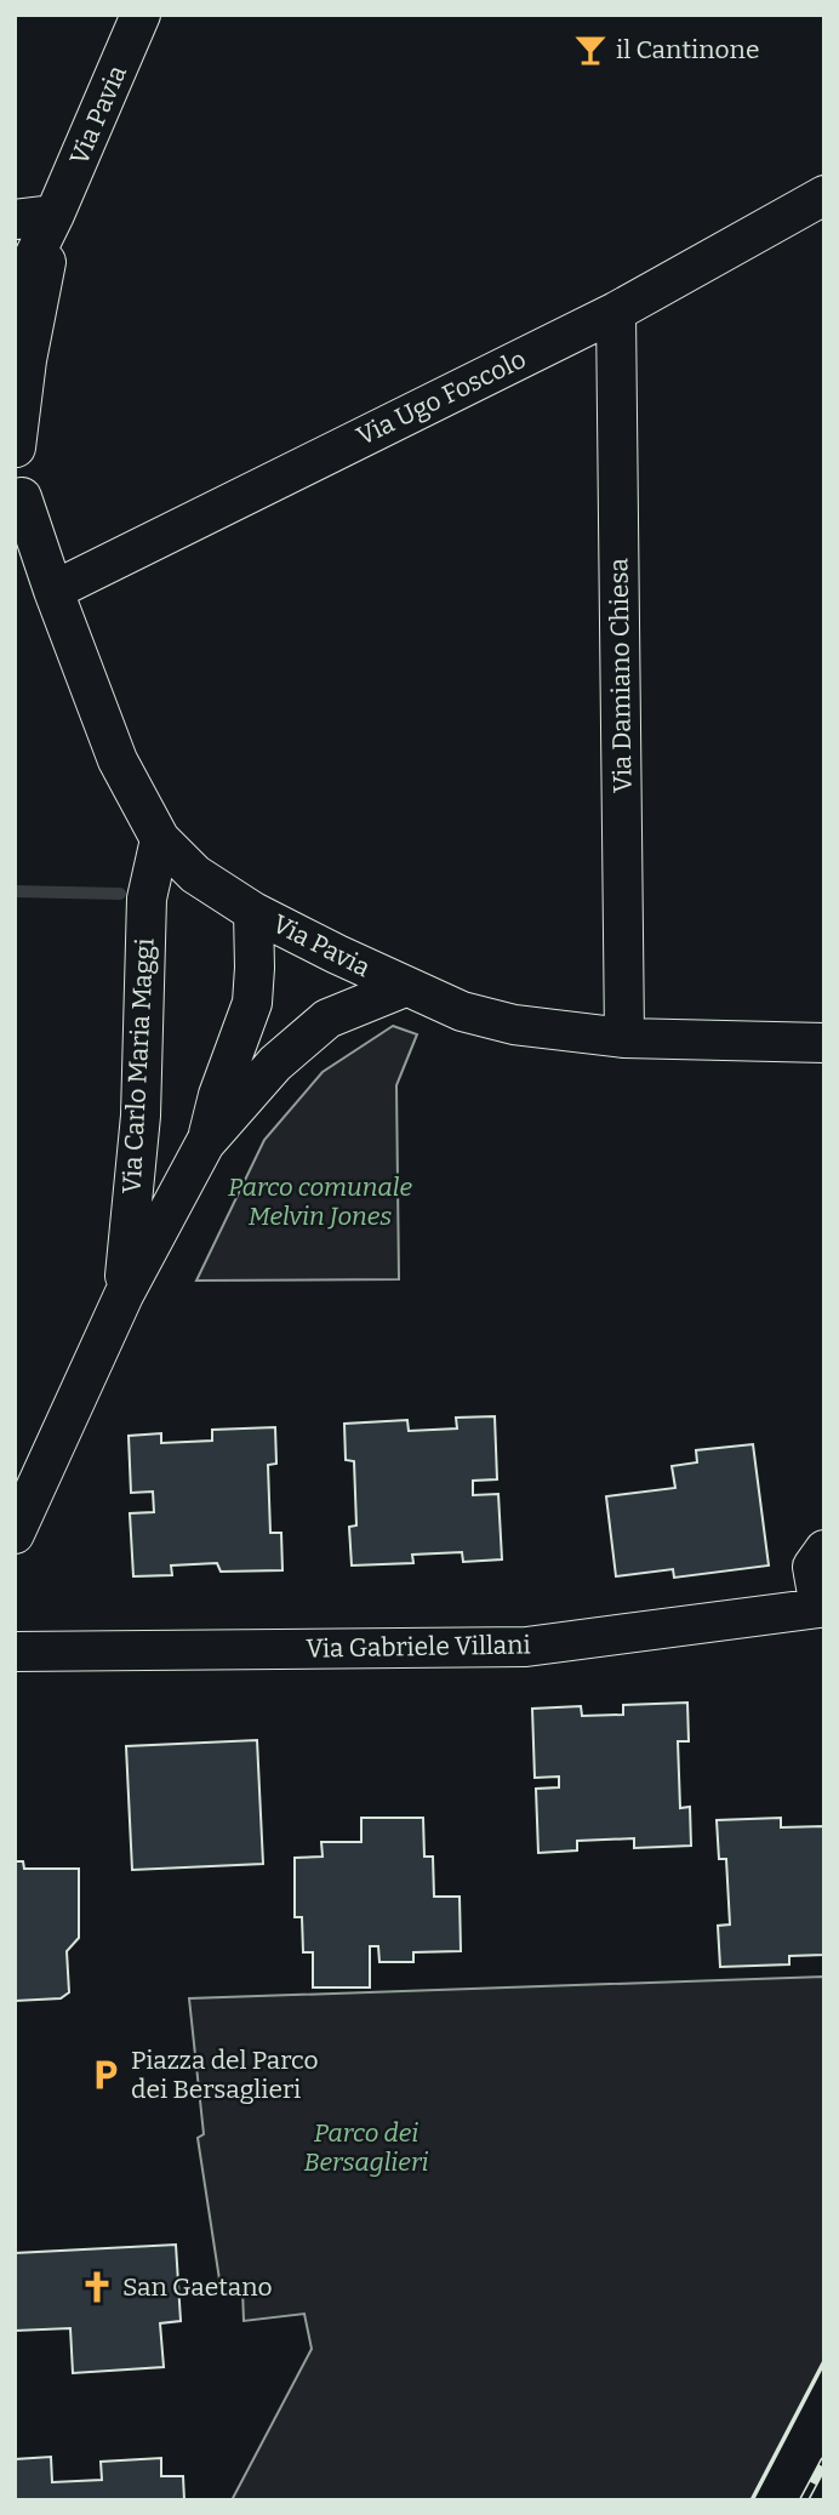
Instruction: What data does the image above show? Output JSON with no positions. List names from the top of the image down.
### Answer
{
  "streets": {
    "street": [
      "Via Pavia",
      "Via Ugo Foscolo",
      "Via Damiano Chiesa",
      "Via Carlo Maria Maggi",
      "Via Gabriele Villani"
    ]
  },
  "crossings": [
    ["Via Pavia", "Via Ugo Foscolo"],
    ["Via Pavia", "Via Damiano Chiesa"],
    ["Via Pavia", "Via Carlo Maria Maggi"],
    ["Via Ugo Foscolo", "Via Damiano Chiesa"]
  ],
  "parks": ["Parco comunale Melvin Jones", "Parco dei Bersaglieri"],
  "places": {
    "bar": ["il Cantinone"],
    "parking": ["Piazza del Parco dei Bersaglieri"],
    "church": ["San Gaetano"]
  }
}
